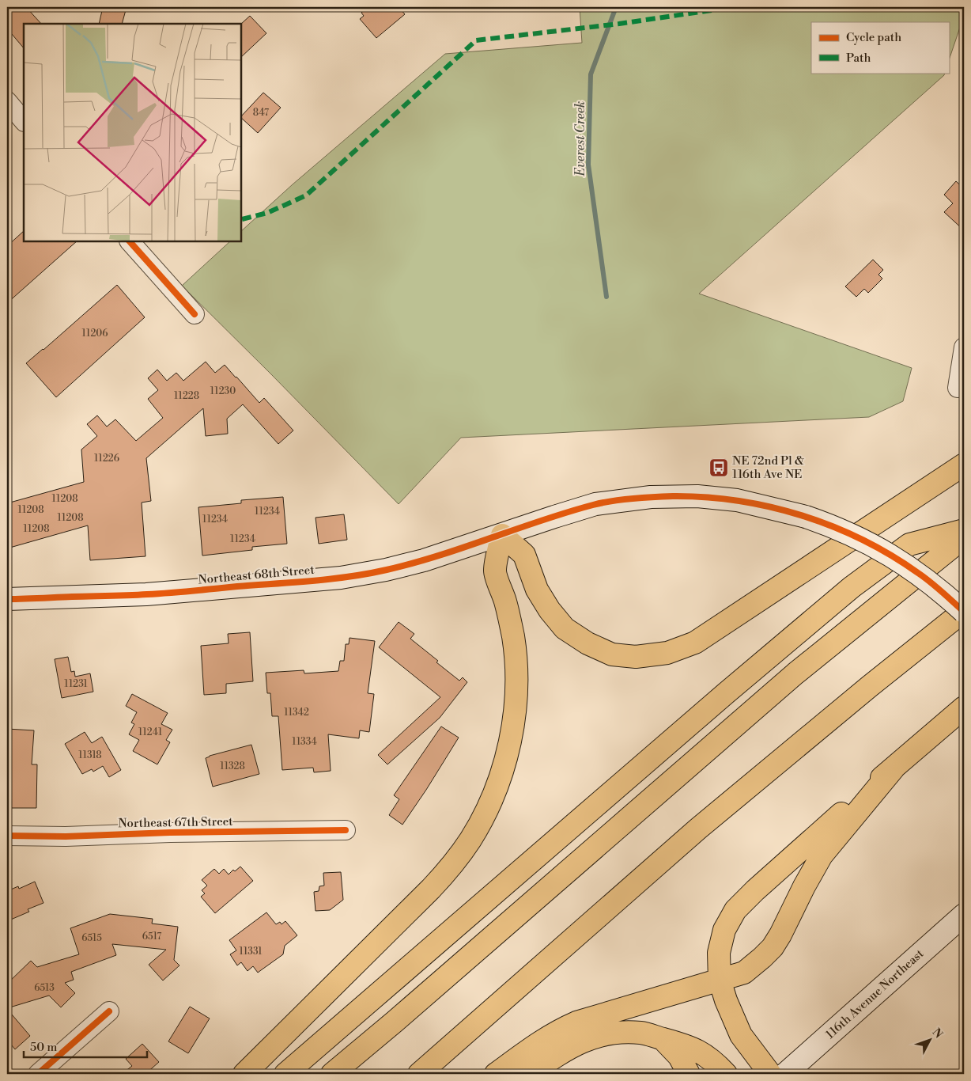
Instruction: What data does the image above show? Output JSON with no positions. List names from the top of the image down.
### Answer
{
  "streets": {
    "main road": ["Northeast 68th Street", "116th Avenue Northeast"],
    "street": ["Northeast 67th Street"]
  },
  "water": ["Everest Creek"],
  "places": {
    "bus stop": ["NE 72nd Pl & 116th Ave NE"]
  },
  "house_numbers": [
    "847",
    "11206",
    "11230",
    "11228",
    "11226",
    "11208",
    "11208",
    "11234",
    "11208",
    "11234",
    "11208",
    "11234",
    "11231",
    "11342",
    "11241",
    "11334",
    "11318",
    "11328",
    "6517",
    "6515",
    "11331",
    "6513"
  ],
  "legend": ["Cycle path", "Path"],
  "scale_bar": "50 m",
  "north": "top right"
}
